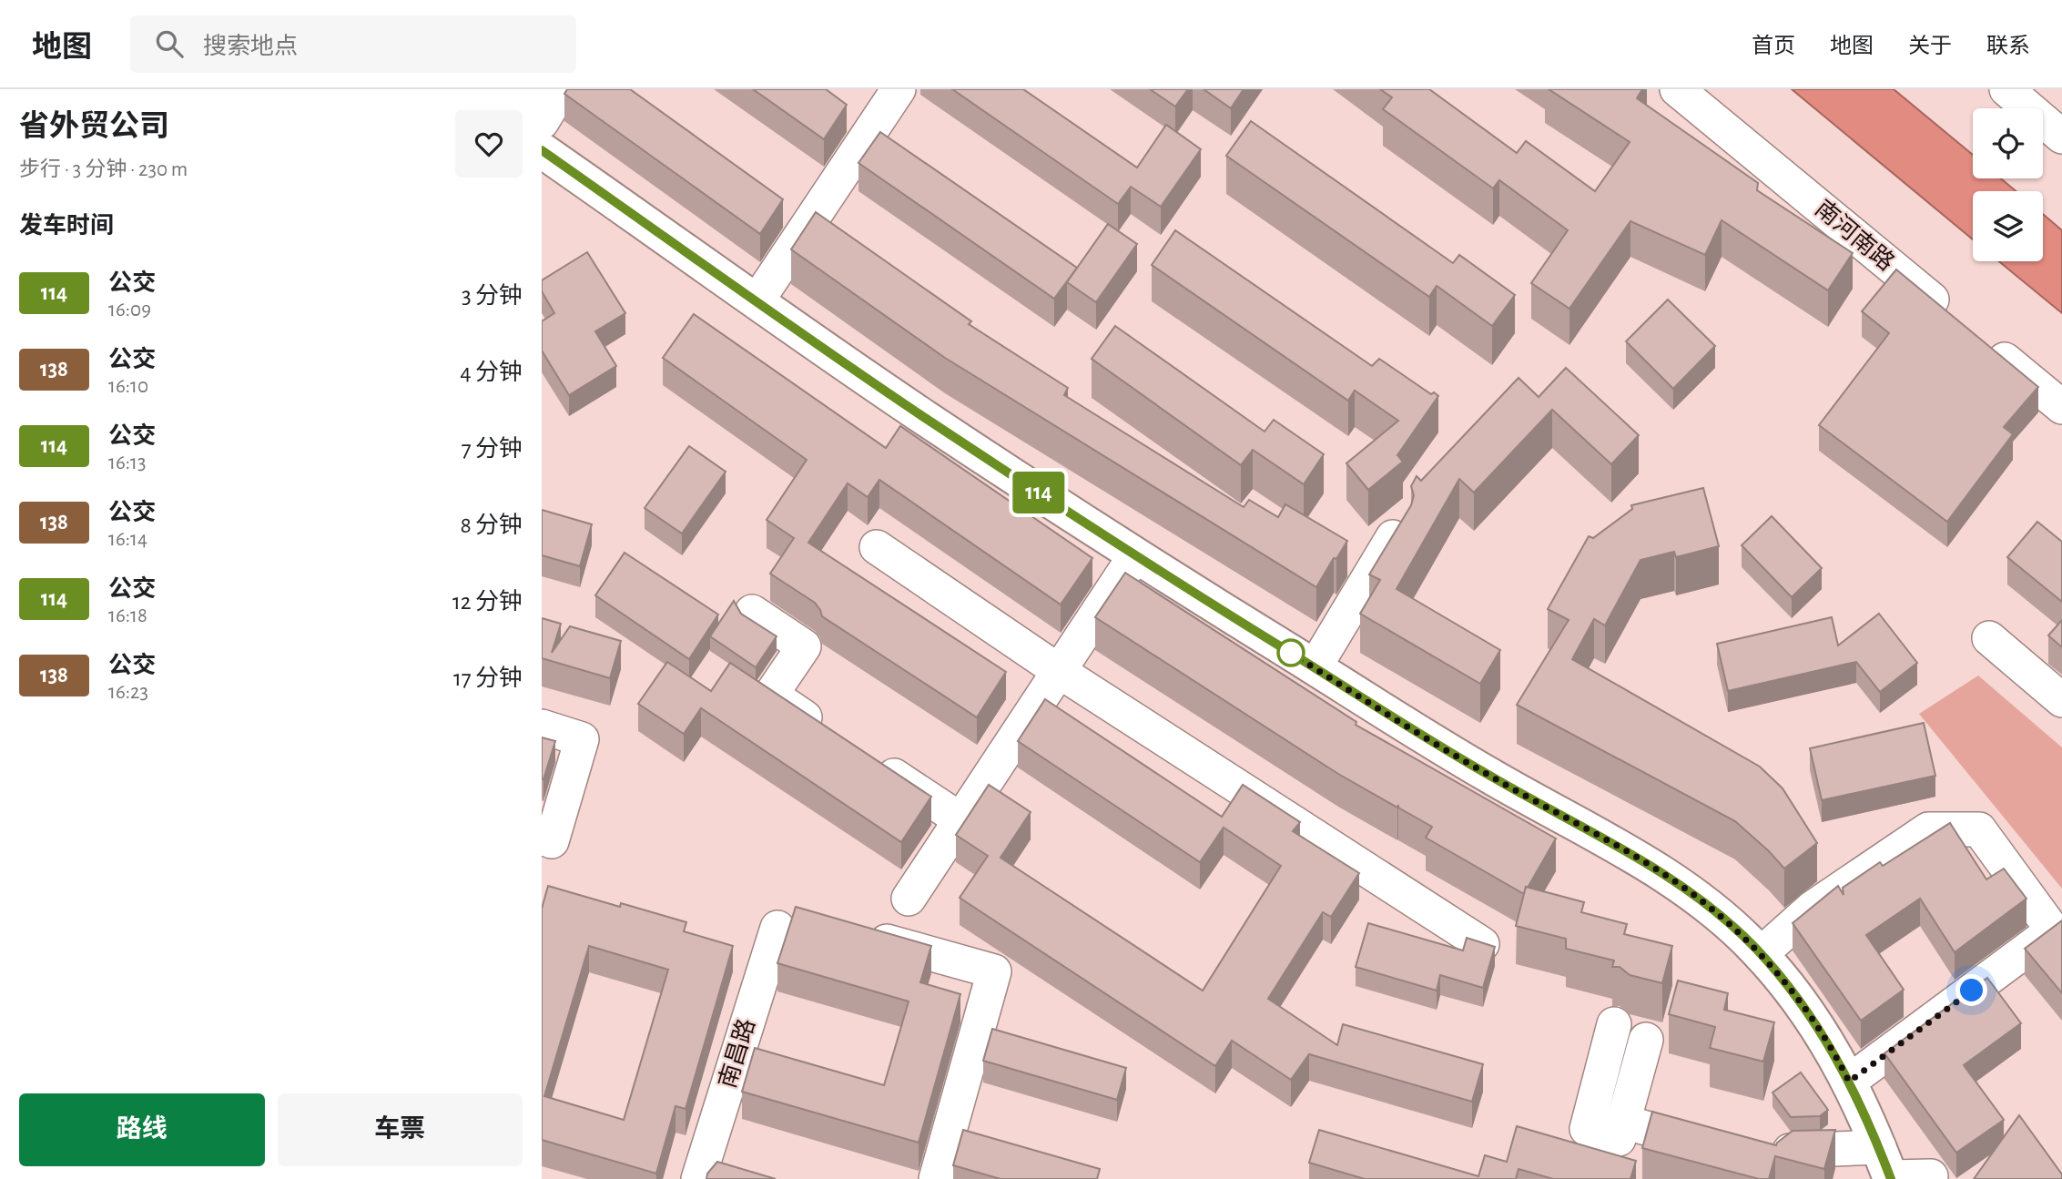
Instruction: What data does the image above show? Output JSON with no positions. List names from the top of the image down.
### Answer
{
  "streets": {
    "street": ["南河南路", "南昌路"]
  },
  "lines": ["bus line 114"],
  "page": {
    "header": "地图",
    "search": "搜索地点",
    "nav": [
      "首页",
      "地图",
      "关于",
      "联系"
    ],
    "heading": [
      ["省外贸公司", "步行 · 3 分钟 · 230 m"],
      "发车时间"
    ],
    "on_map": "114",
    "list": [
      {
        "mark": "114",
        "name": "公交",
        "note": "16:09",
        "value": "3 分钟"
      },
      {
        "mark": "138",
        "name": "公交",
        "note": "16:10",
        "value": "4 分钟"
      },
      {
        "mark": "114",
        "name": "公交",
        "note": "16:13",
        "value": "7 分钟"
      },
      {
        "mark": "138",
        "name": "公交",
        "note": "16:14",
        "value": "8 分钟"
      },
      {
        "mark": "114",
        "name": "公交",
        "note": "16:18",
        "value": "12 分钟"
      },
      {
        "mark": "138",
        "name": "公交",
        "note": "16:23",
        "value": "17 分钟"
      }
    ],
    "buttons": ["路线", "车票"]
  }
}
